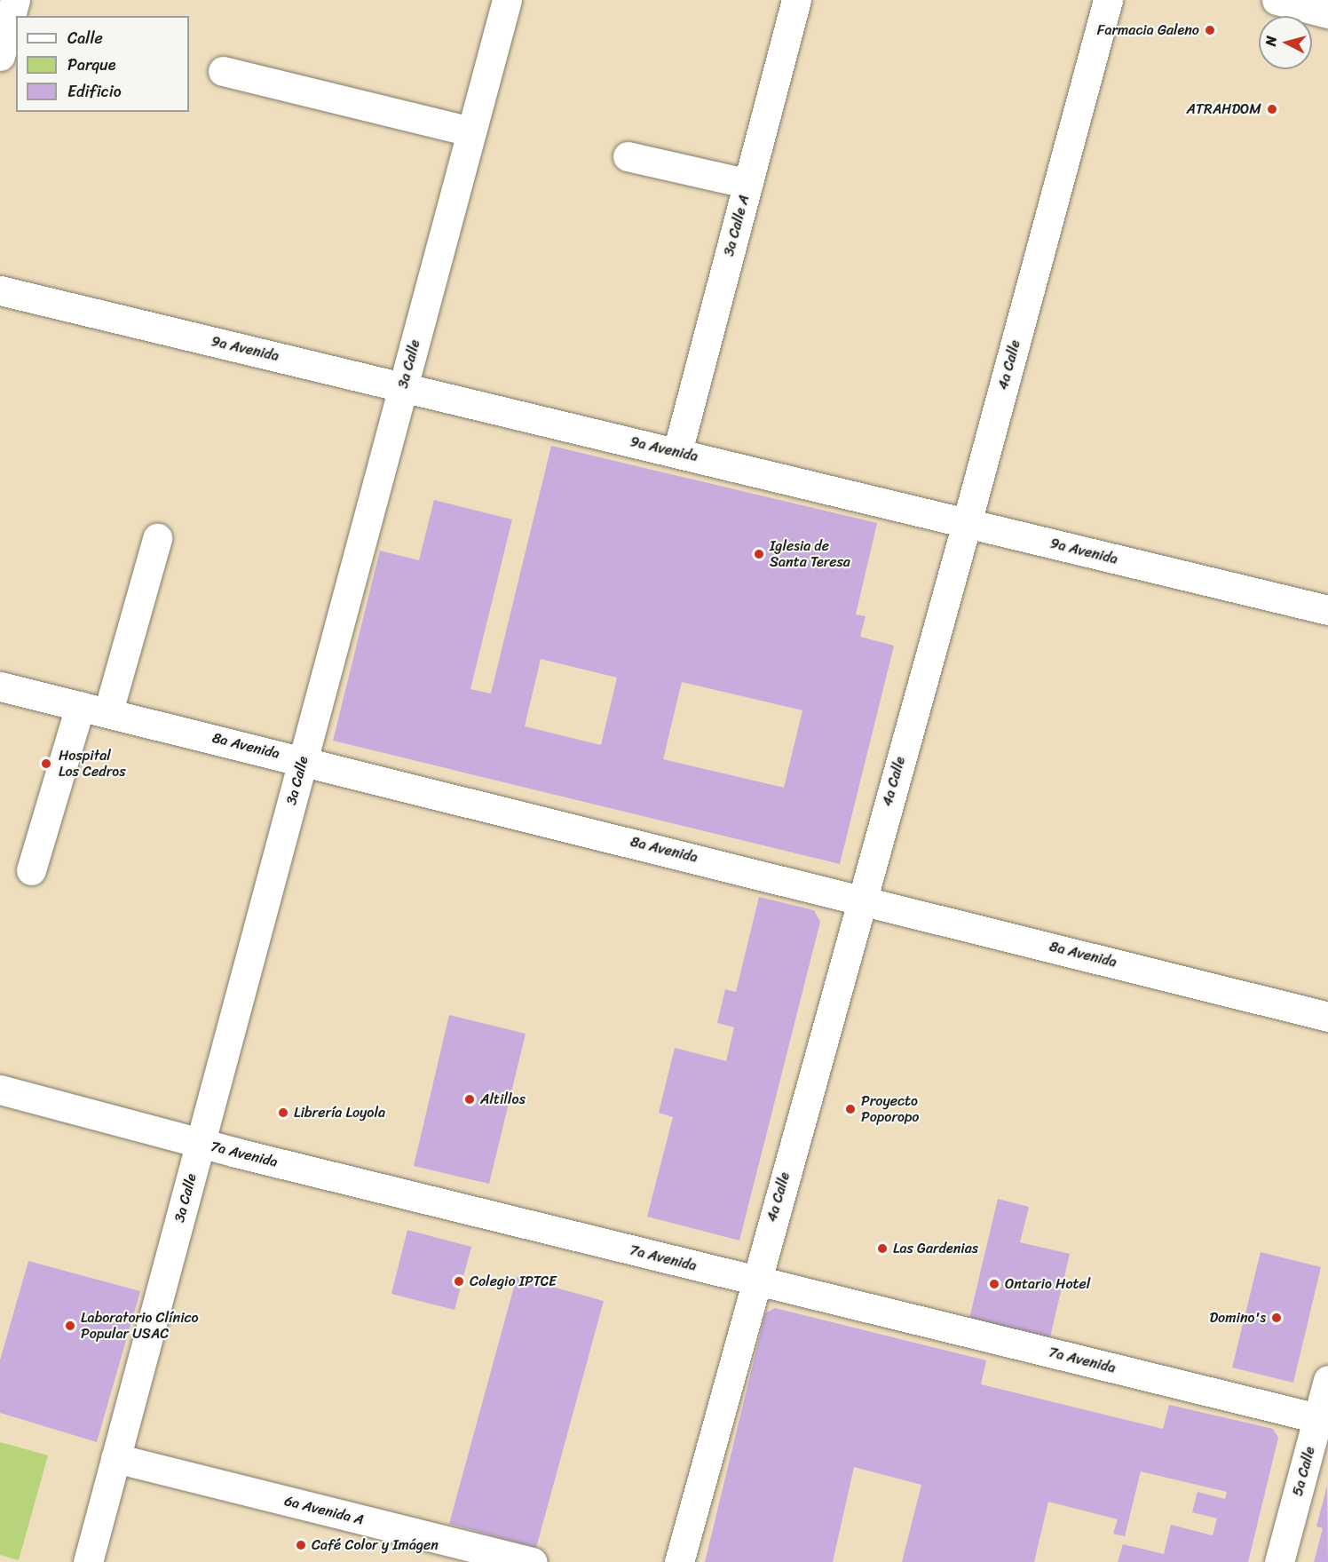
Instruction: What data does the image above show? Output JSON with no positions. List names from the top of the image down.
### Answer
{
  "streets": {
    "street": [
      "3a Calle A",
      "9a Avenida",
      "3a Calle",
      "4a Calle",
      "8a Avenida",
      "7a Avenida",
      "5a Calle",
      "6a Avenida A"
    ]
  },
  "crossings": [
    ["3a Calle A", "9a Avenida"],
    ["9a Avenida", "3a Calle"],
    ["9a Avenida", "4a Calle"],
    ["3a Calle", "8a Avenida"],
    ["3a Calle", "7a Avenida"],
    ["3a Calle", "6a Avenida A"],
    ["4a Calle", "8a Avenida"],
    ["4a Calle", "7a Avenida"],
    ["7a Avenida", "5a Calle"]
  ],
  "places": [
    "Farmacia Galeno",
    "ATRAHDOM",
    "Iglesia de Santa Teresa",
    "Hospital Los Cedros",
    "Altillos",
    "Proyecto Poporopo",
    "Librería Loyola",
    "Las Gardenias",
    "Colegio IPTCE",
    "Ontario Hotel",
    "Domino's",
    "Laboratorio Clínico Popular USAC",
    "Café Color y Imágen"
  ],
  "legend": ["Calle", "Parque", "Edificio"],
  "north": "left"
}
